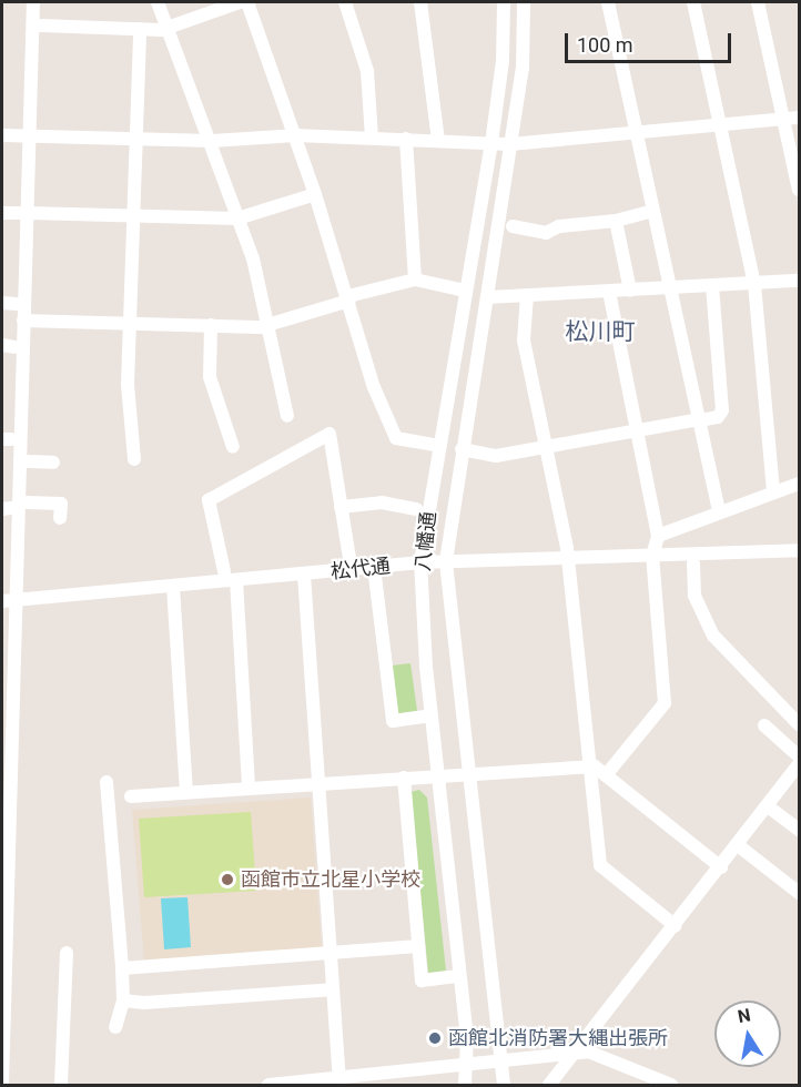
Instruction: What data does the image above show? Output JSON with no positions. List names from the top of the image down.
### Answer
{
  "streets": {
    "street": ["八幡通", "松代通"]
  },
  "crossings": [
    ["八幡通", "松代通"]
  ],
  "districts": ["松川町"],
  "places": ["函館市立北星小学校", "函館北消防署大縄出張所"],
  "scale_bar": "100 m",
  "north": "top"
}
